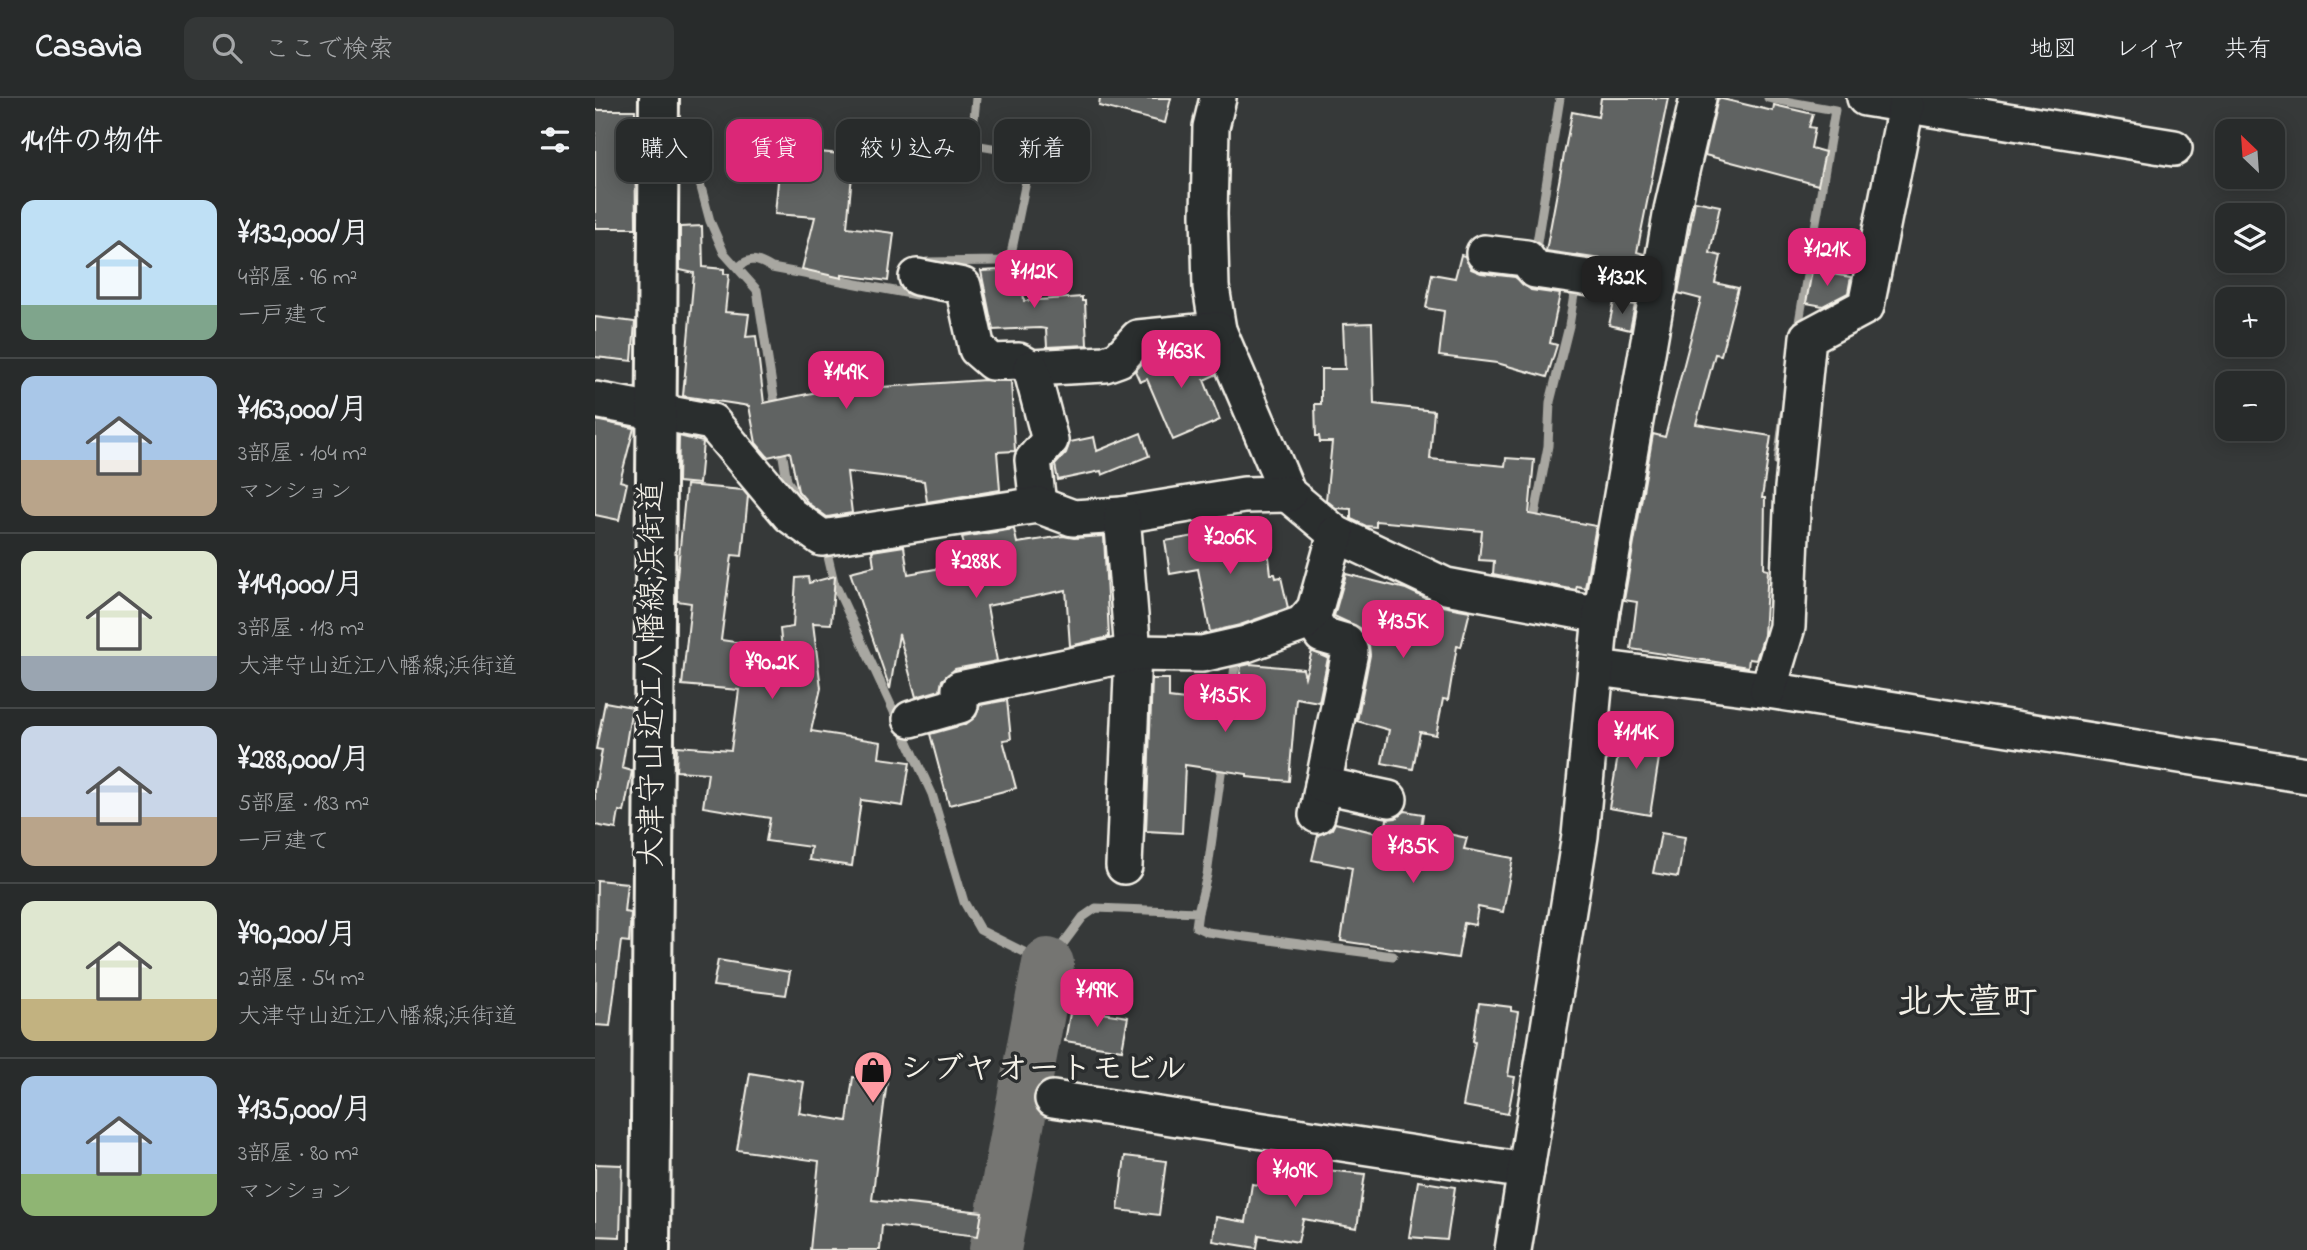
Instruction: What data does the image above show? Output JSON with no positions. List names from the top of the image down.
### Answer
{
  "streets": {
    "main road": ["大津守山近江八幡線;浜街道"]
  },
  "districts": ["北大萱町"],
  "places": {
    "shop": ["シブヤオートモビル"]
  },
  "north": "top left",
  "page": {
    "header": "Casavia",
    "search": "ここで検索",
    "nav": ["地図", "レイヤ", "共有"],
    "heading": "14件の物件",
    "map_buttons": ["+", "−"],
    "chip": [
      "購入",
      "賃貸",
      "絞り込み",
      "新着"
    ],
    "list": [
      {
        "name": "¥132,000/月",
        "note": "4部屋 · 96 m² · 一戸建て"
      },
      {
        "name": "¥163,000/月",
        "note": "3部屋 · 104 m² · マンション"
      },
      {
        "name": "¥149,000/月",
        "note": "3部屋 · 113 m² · 大津守山近江八幡線;浜街道"
      },
      {
        "name": "¥288,000/月",
        "note": "5部屋 · 183 m² · 一戸建て"
      },
      {
        "name": "¥90,200/月",
        "note": "2部屋 · 54 m² · 大津守山近江八幡線;浜街道"
      },
      {
        "name": "¥135,000/月",
        "note": "3部屋 · 80 m² · マンション"
      }
    ],
    "price": [
      "¥121K",
      "¥112K",
      "¥132K",
      "¥163K",
      "¥149K",
      "¥206K",
      "¥288K",
      "¥135K",
      "¥90.2K",
      "¥135K",
      "¥114K",
      "¥135K",
      "¥199K",
      "¥109K"
    ]
  }
}
